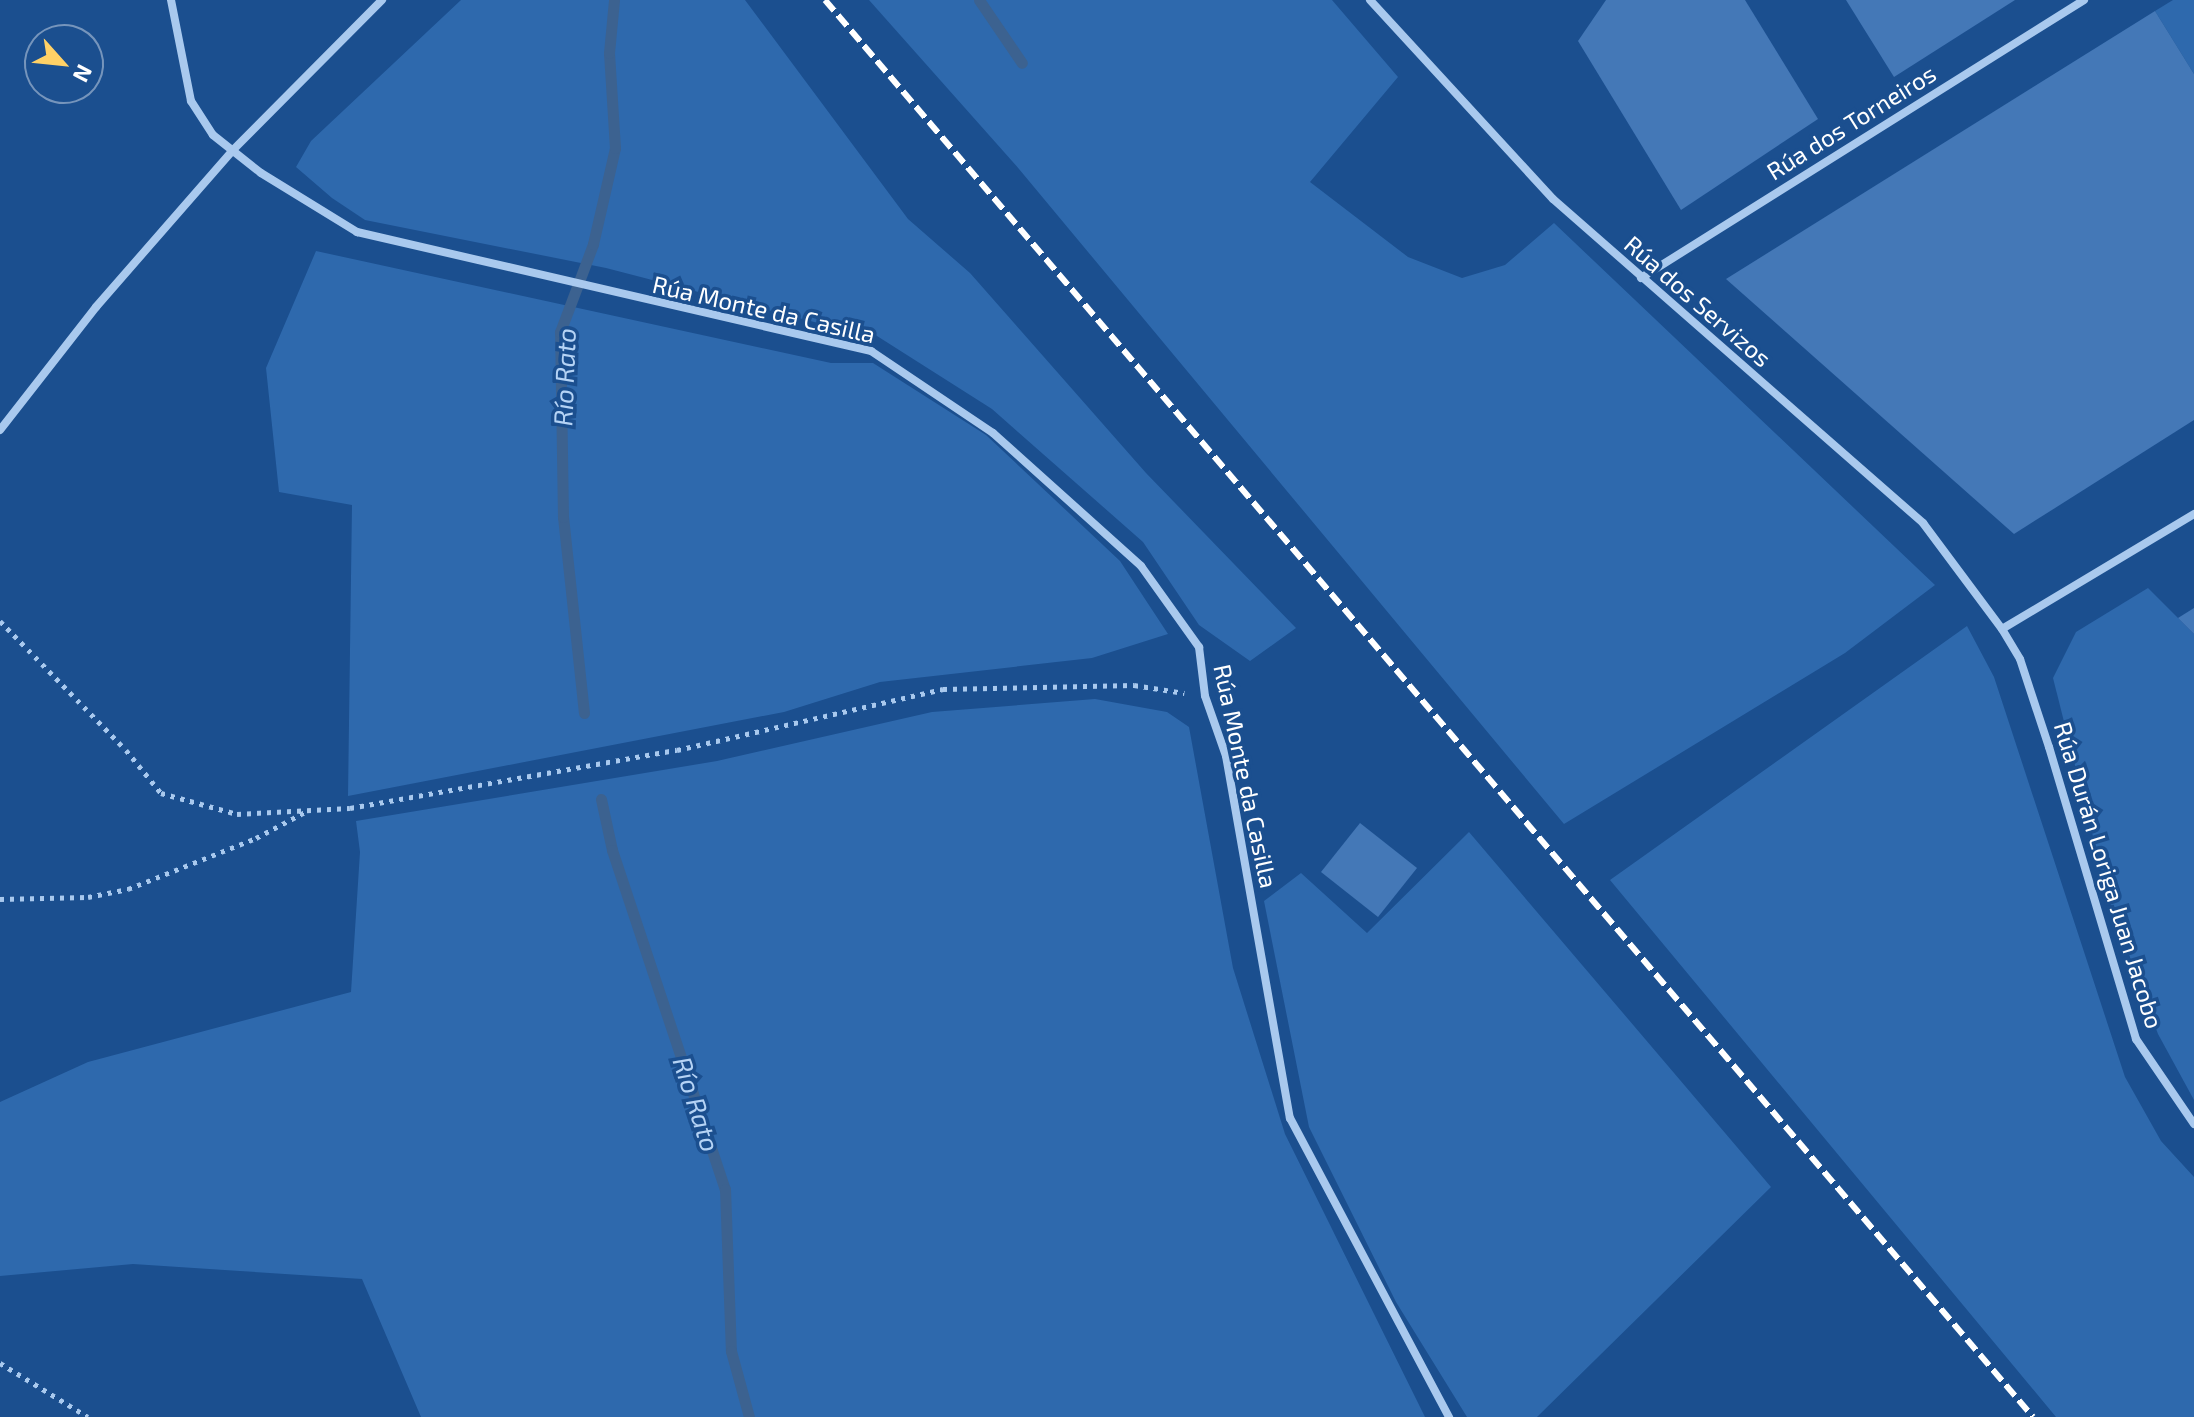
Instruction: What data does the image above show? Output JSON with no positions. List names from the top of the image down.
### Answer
{
  "streets": {
    "street": [
      "Rúa dos Torneiros",
      "Rúa dos Servizos",
      "Rúa Monte da Casilla",
      "Rúa Durán Loriga Juan Jacobo"
    ]
  },
  "crossings": [
    ["Rúa dos Torneiros", "Rúa dos Servizos"],
    ["Rúa dos Servizos", "Rúa Durán Loriga Juan Jacobo"]
  ],
  "water": ["Río Rato"],
  "north": "bottom right"
}
